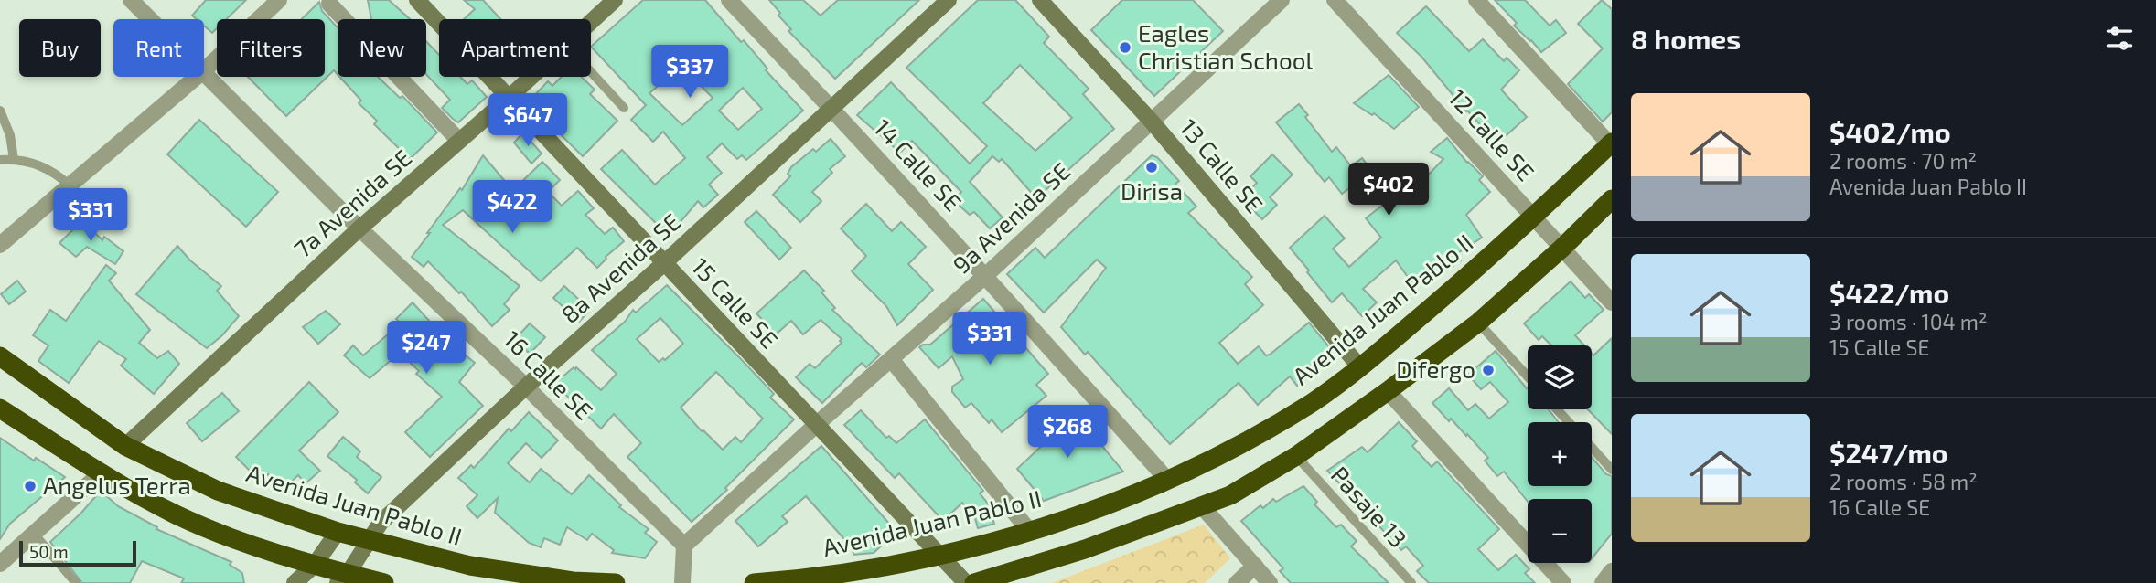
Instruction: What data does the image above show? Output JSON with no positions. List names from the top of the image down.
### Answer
{
  "streets": {
    "highway": ["Avenida Juan Pablo II"],
    "street": [
      "12 Calle SE",
      "14 Calle SE",
      "13 Calle SE",
      "7a Avenida SE",
      "9a Avenida SE",
      "8a Avenida SE",
      "15 Calle SE",
      "16 Calle SE"
    ],
    "lane": ["Pasaje 13"]
  },
  "crossings": [
    ["12 Calle SE", "Avenida Juan Pablo II"],
    ["14 Calle SE", "9a Avenida SE"],
    ["14 Calle SE", "8a Avenida SE"],
    ["14 Calle SE", "Avenida Juan Pablo II"],
    ["13 Calle SE", "9a Avenida SE"],
    ["13 Calle SE", "Avenida Juan Pablo II"],
    ["7a Avenida SE", "15 Calle SE"],
    ["7a Avenida SE", "Avenida Juan Pablo II"],
    ["7a Avenida SE", "16 Calle SE"],
    ["9a Avenida SE", "15 Calle SE"],
    ["9a Avenida SE", "16 Calle SE"],
    ["8a Avenida SE", "15 Calle SE"],
    ["8a Avenida SE", "Avenida Juan Pablo II"],
    ["8a Avenida SE", "16 Calle SE"],
    ["15 Calle SE", "Avenida Juan Pablo II"]
  ],
  "places": [
    "Eagles Christian School",
    "Dirisa",
    "Difergo",
    "Angelus Terra"
  ],
  "scale_bar": "50 m",
  "page": {
    "heading": "8 homes",
    "chip": [
      "Buy",
      "Rent",
      "Filters",
      "New",
      "Apartment"
    ],
    "price": [
      "$337",
      "$647",
      "$402",
      "$422",
      "$331",
      "$331",
      "$247",
      "$268"
    ],
    "list": [
      {
        "name": "$402/mo",
        "note": "2 rooms · 70 m² · Avenida Juan Pablo II"
      },
      {
        "name": "$422/mo",
        "note": "3 rooms · 104 m² · 15 Calle SE"
      },
      {
        "name": "$247/mo",
        "note": "2 rooms · 58 m² · 16 Calle SE"
      }
    ],
    "map_buttons": ["+", "−"],
    "scale": "50 m"
  }
}
